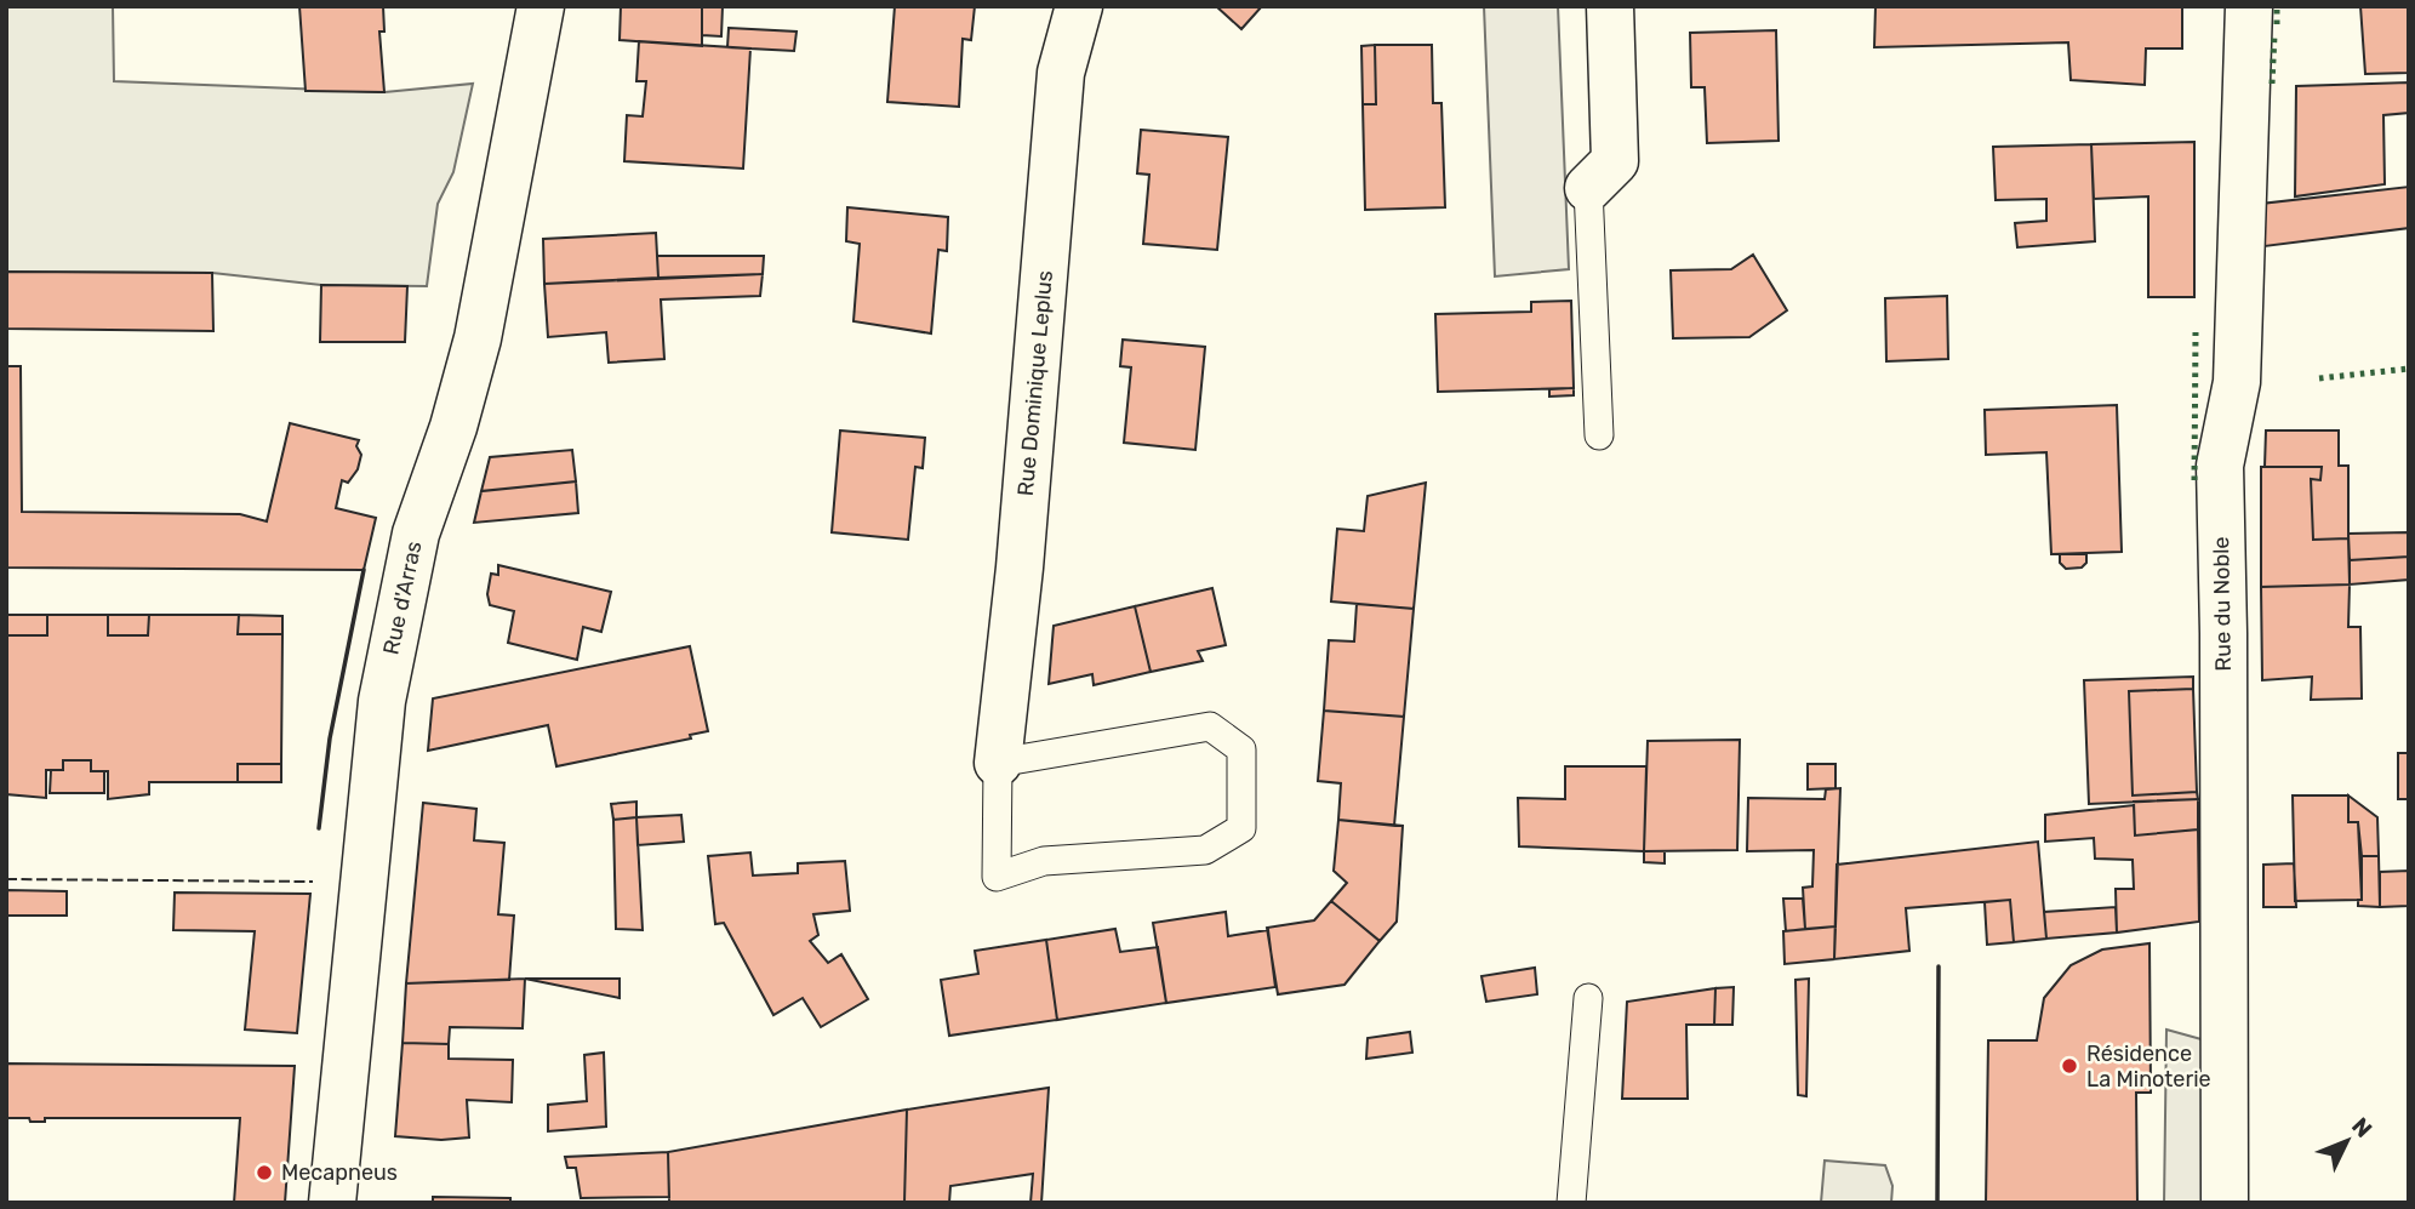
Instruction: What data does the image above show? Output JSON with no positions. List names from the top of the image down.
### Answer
{
  "streets": {
    "street": ["Rue Dominique Leplus", "Rue d'Arras", "Rue du Noble"]
  },
  "places": ["Résidence La Minoterie", "Mecapneus"],
  "north": "top right"
}
